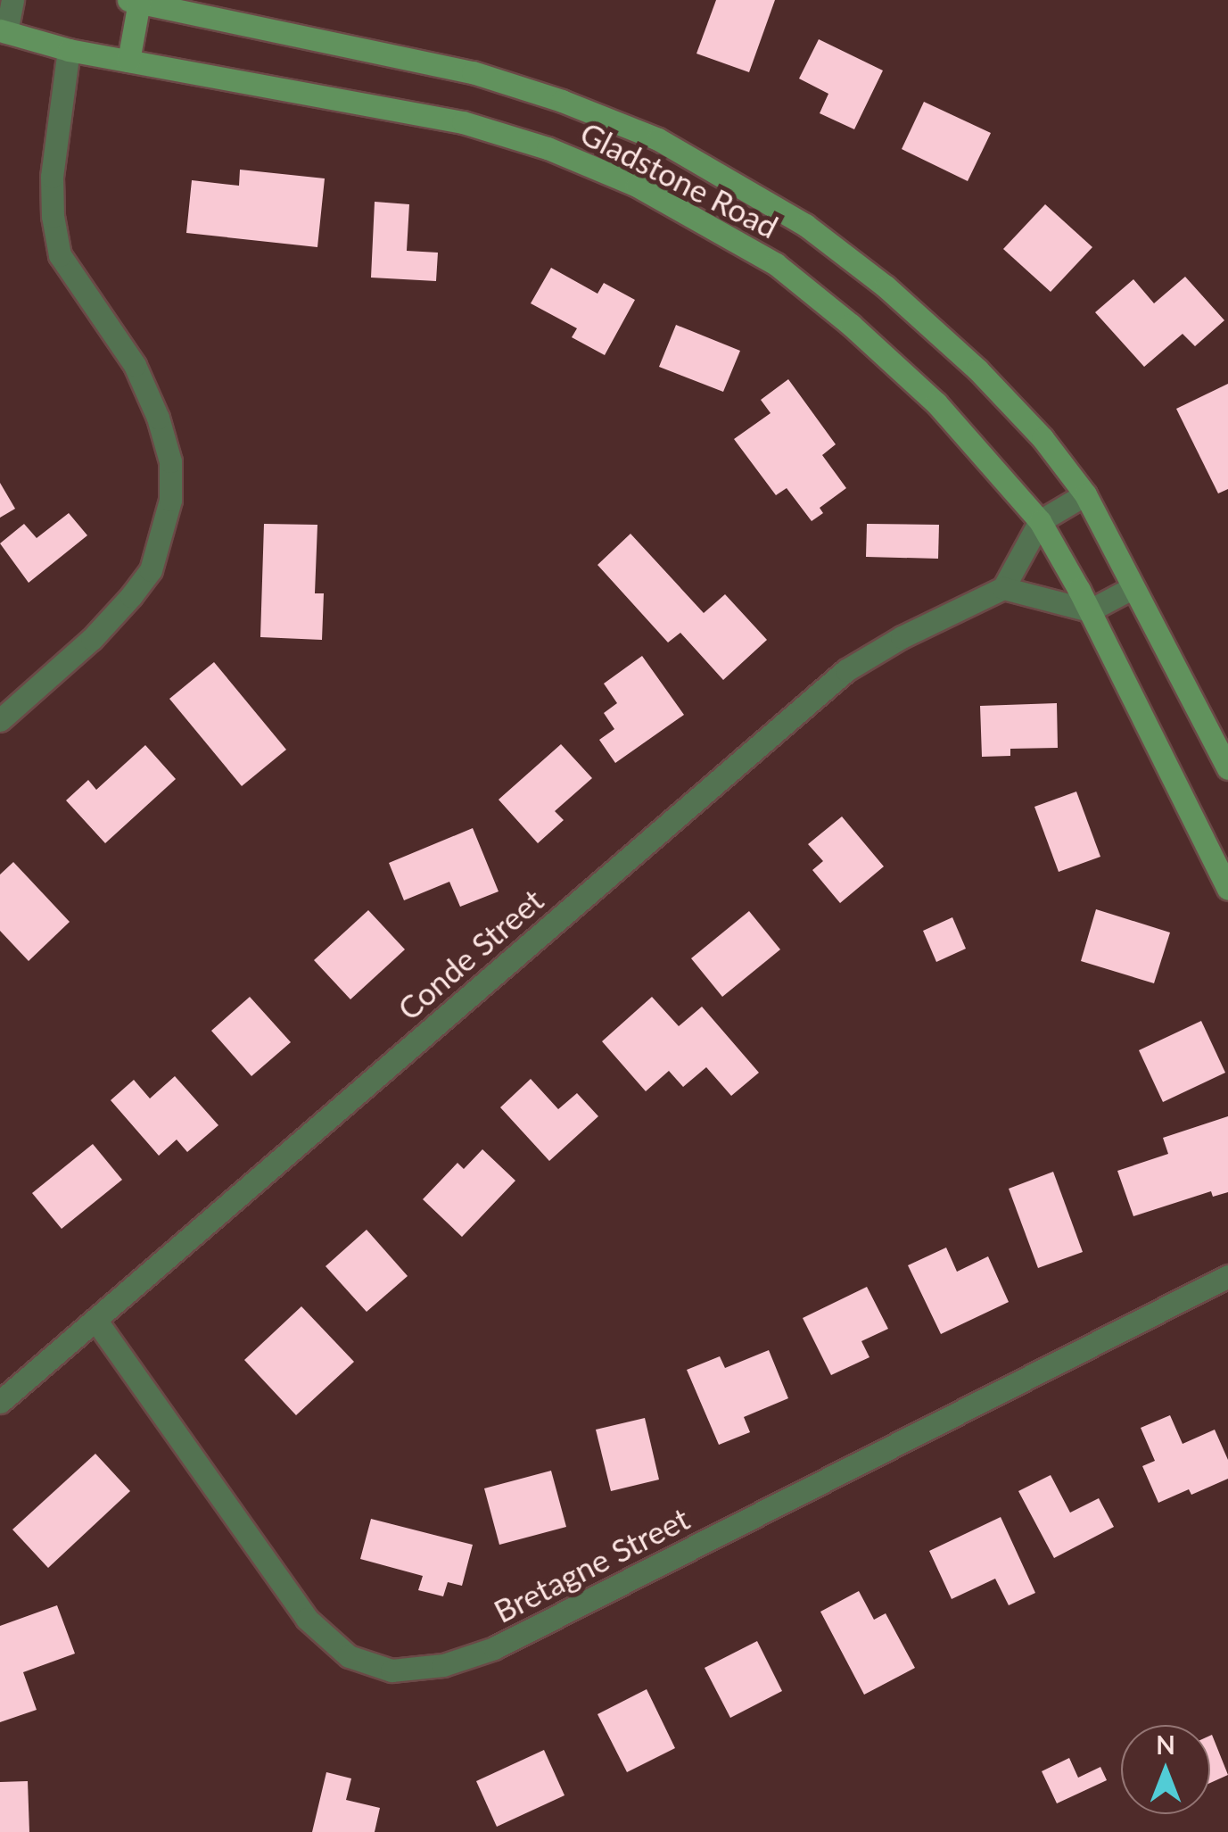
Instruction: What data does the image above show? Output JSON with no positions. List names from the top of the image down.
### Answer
{
  "streets": {
    "street": ["Gladstone Road", "Conde Street", "Bretagne Street"]
  },
  "crossings": [
    ["Conde Street", "Bretagne Street"]
  ],
  "north": "top"
}
